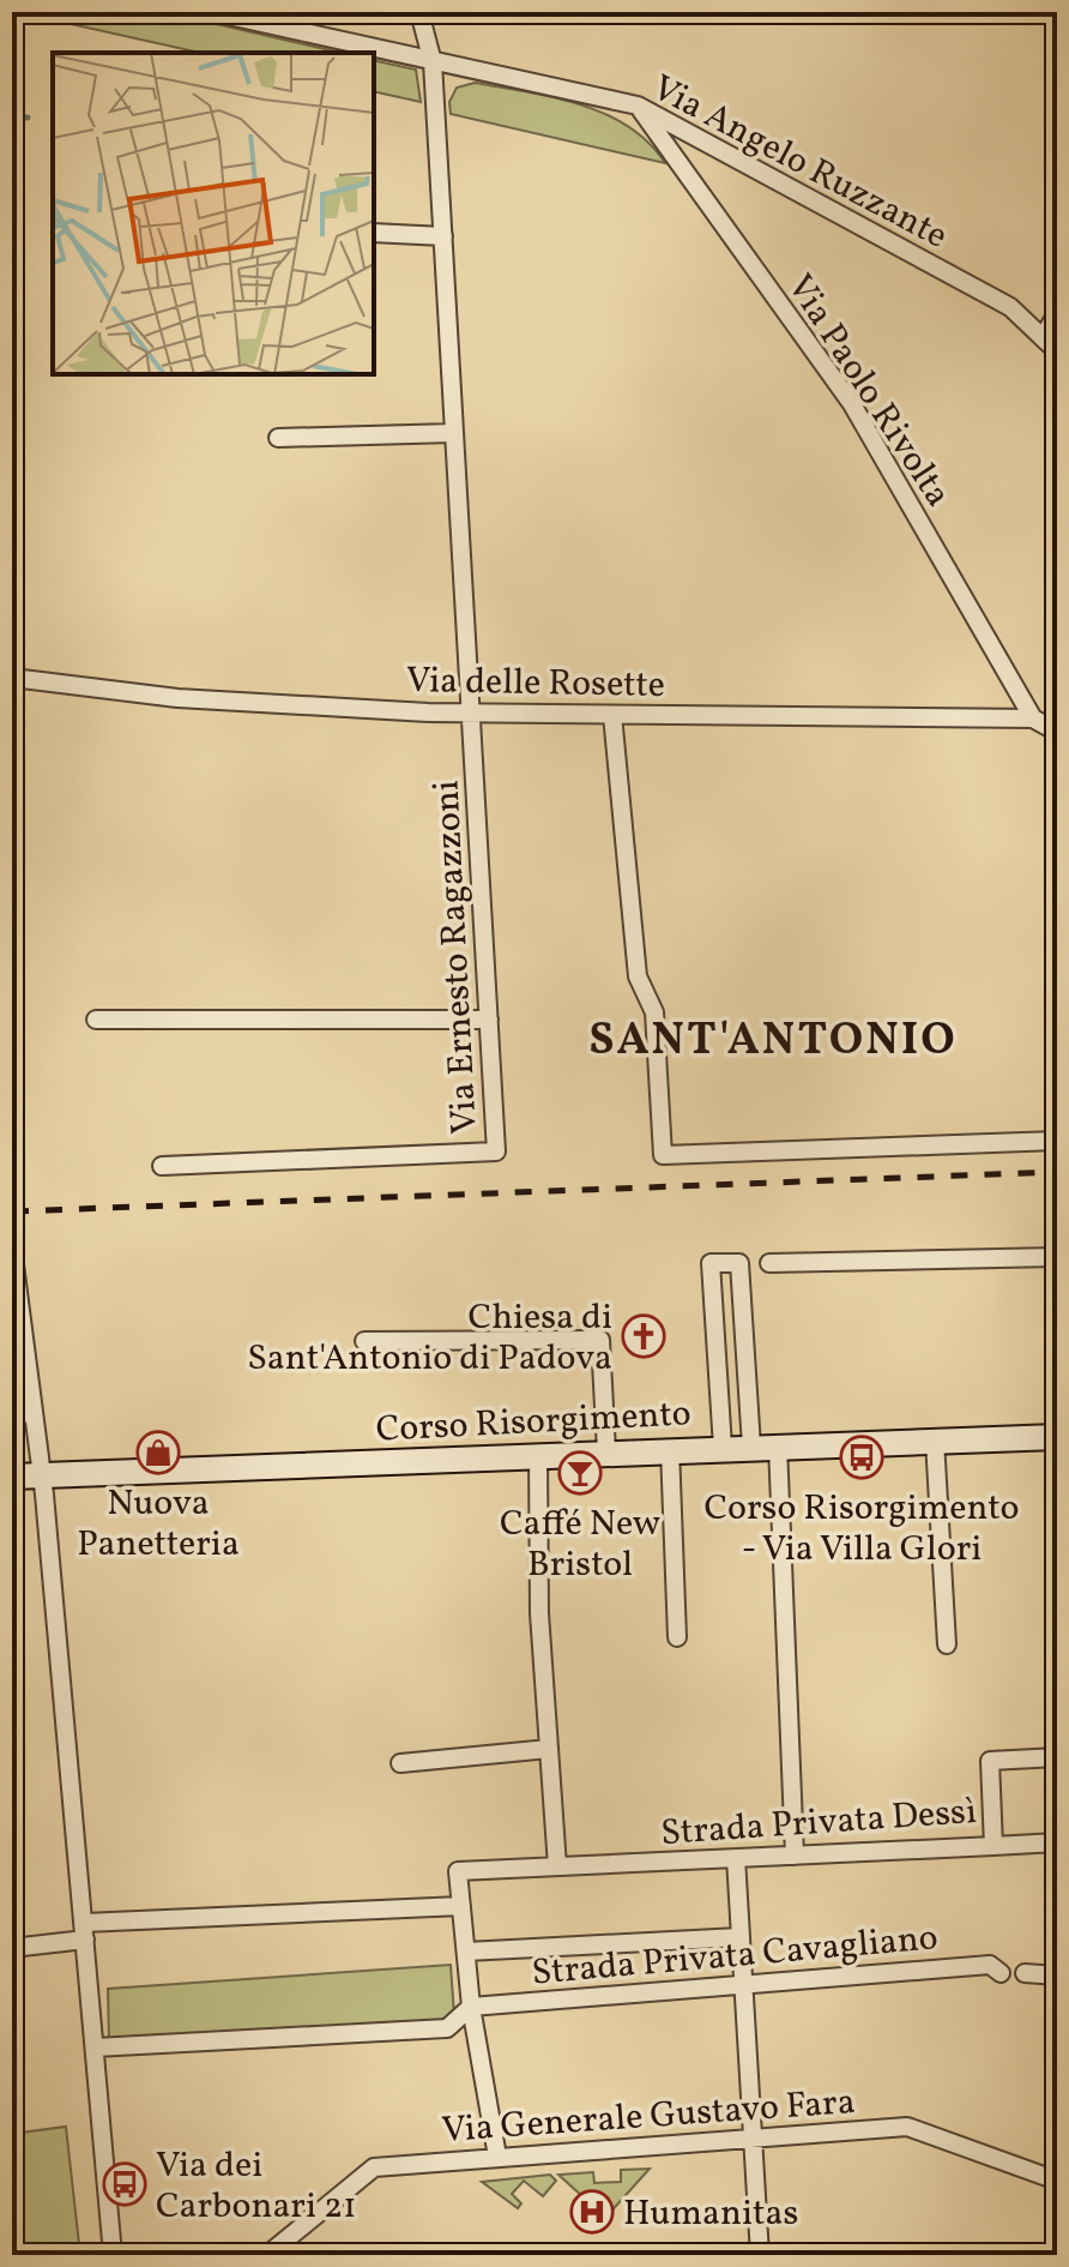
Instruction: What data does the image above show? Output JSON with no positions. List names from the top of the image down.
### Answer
{
  "streets": {
    "main road": ["Corso Risorgimento"],
    "street": [
      "Via Angelo Ruzzante",
      "Via Paolo Rivolta",
      "Via delle Rosette",
      "Via Ernesto Ragazzoni",
      "Strada Privata Dessì",
      "Strada Privata Cavagliano",
      "Via Generale Gustavo Fara"
    ]
  },
  "crossings": [
    ["Via Angelo Ruzzante", "Via Paolo Rivolta"],
    ["Via Angelo Ruzzante", "Via Ernesto Ragazzoni"],
    ["Via Paolo Rivolta", "Via delle Rosette"],
    ["Via delle Rosette", "Via Ernesto Ragazzoni"]
  ],
  "districts": ["SANT'ANTONIO"],
  "places": {
    "church": ["Chiesa di Sant'Antonio di Padova"],
    "shop": ["Nuova Panetteria"],
    "bus stop": ["Corso Risorgimento - Via Villa Glori", "Via dei Carbonari 21"],
    "bar": ["Caffé New Bristol"],
    "hospital": ["Humanitas"]
  }
}
